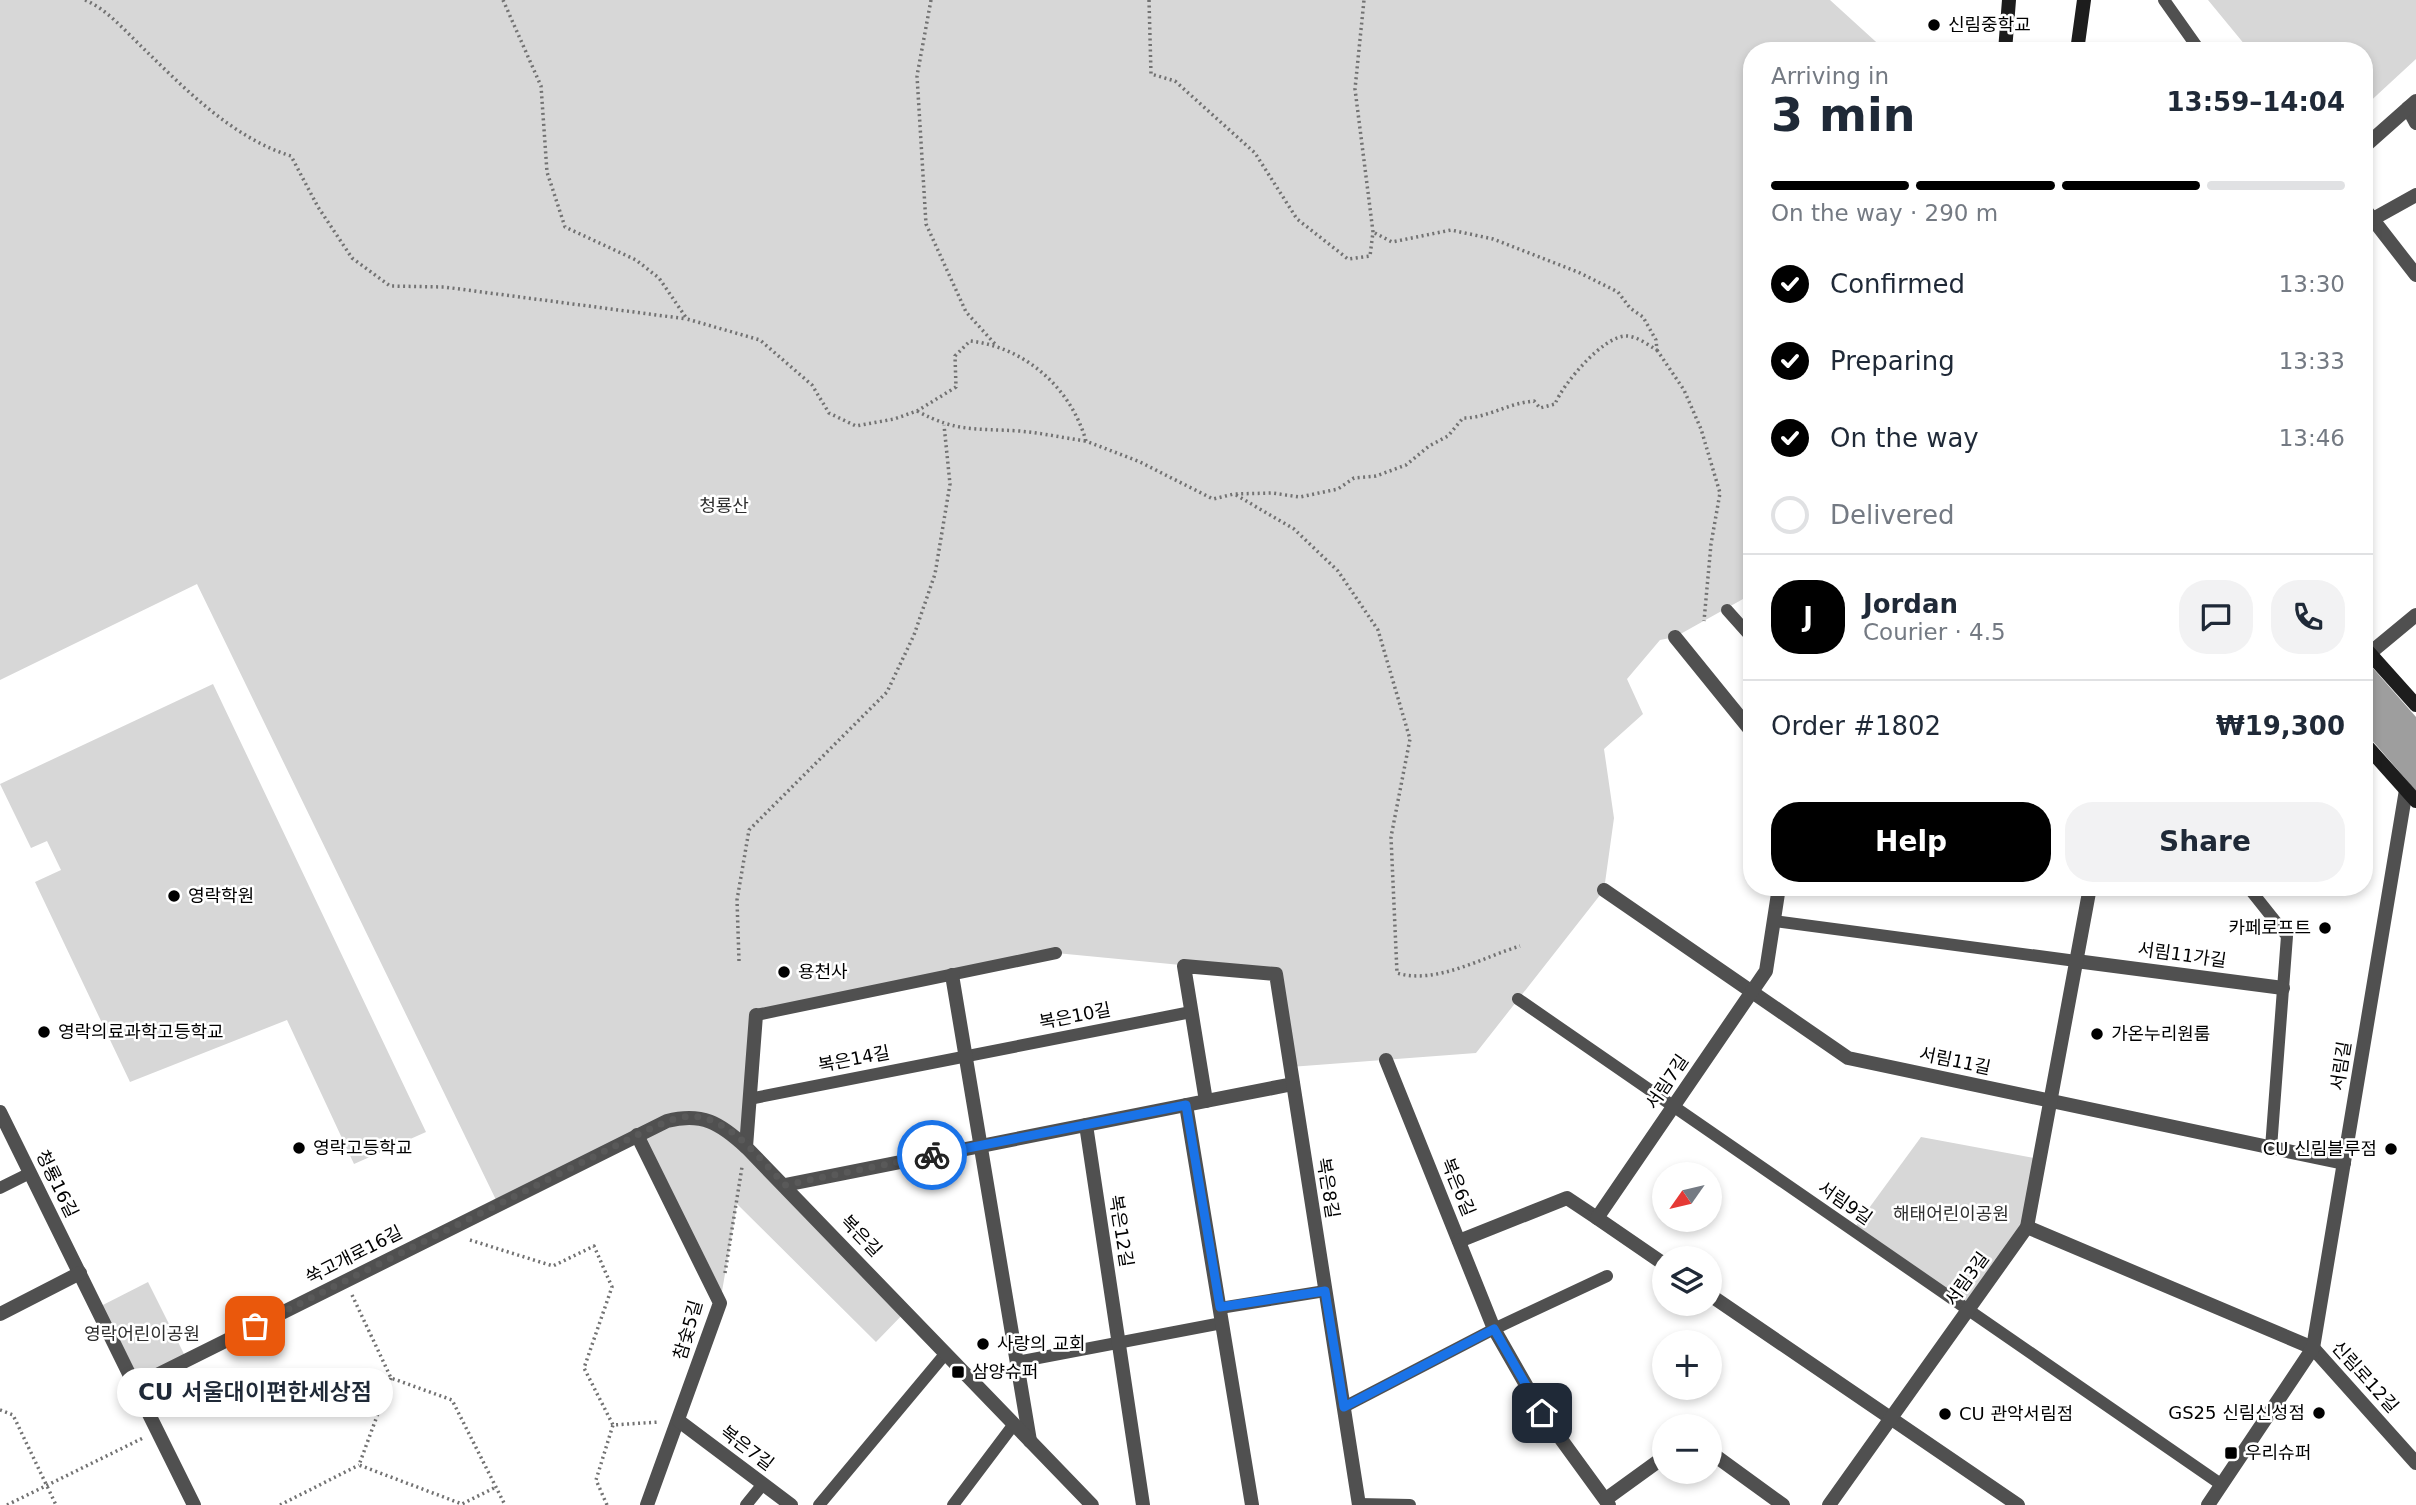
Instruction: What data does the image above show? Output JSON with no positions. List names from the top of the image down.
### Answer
{
  "streets": {
    "street": [
      "서림11가길",
      "서림11길",
      "서림길",
      "서림7길",
      "청룡16길",
      "복은6길",
      "복은8길",
      "복은12길",
      "복은길",
      "쑥고개로16길",
      "서림3길",
      "참숯5길",
      "신림로12길",
      "복은7길"
    ],
    "lane": ["복은10길", "복은14길", "서림9길"]
  },
  "crossings": [
    ["서림11가길", "서림3길"],
    ["복은10길", "복은14길"],
    ["복은10길", "복은8길"],
    ["서림11길", "서림길"],
    ["서림11길", "서림7길"],
    ["서림11길", "서림3길"],
    ["서림길", "서림9길"],
    ["서림길", "신림로12길"],
    ["서림7길", "서림9길"],
    ["서림9길", "서림3길"],
    ["복은길", "쑥고개로16길"],
    ["쑥고개로16길", "참숯5길"],
    ["참숯5길", "복은7길"]
  ],
  "parks": ["청룡산", "해태어린이공원", "영락어린이공원"],
  "places": {
    "other": [
      "신림중학교",
      "영락학원",
      "카페로프트",
      "용천사",
      "영락의료과학고등학교",
      "가온누리원룸",
      "영락고등학교",
      "CU 신림블루점",
      "CU 서울대이편한세상점",
      "사랑의 교회",
      "GS25 신림신성점",
      "CU 관악서림점"
    ],
    "transit": ["삼양슈퍼", "우리슈퍼"]
  },
  "north": "bottom left",
  "page": {
    "heading": ["3 min", "Arriving in", "13:59–14:04"],
    "panel": [
      "Jordan",
      "Courier · 4.5",
      "Order #1802",
      "₩19,300"
    ],
    "bar": "On the way · 290 m",
    "list": [
      ["Confirmed", "13:30"],
      ["Preparing", "13:33"],
      ["On the way", "13:46"],
      "Delivered"
    ],
    "round": "J",
    "buttons": ["Help", "Share"],
    "map_buttons": ["+", "−"],
    "bubble": "CU 서울대이편한세상점"
  }
}
